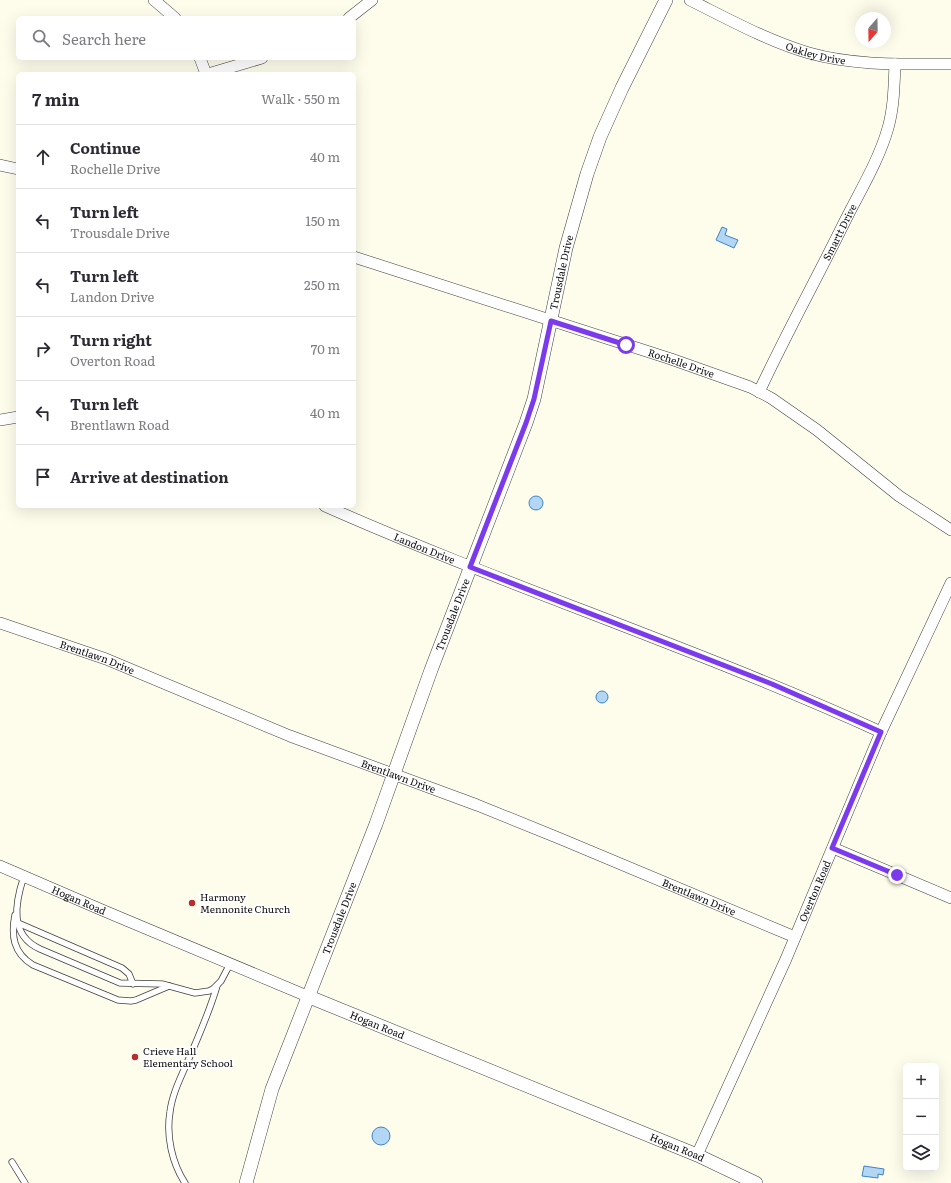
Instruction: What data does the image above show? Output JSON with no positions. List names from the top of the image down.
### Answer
{
  "streets": {
    "street": [
      "Oakley Drive",
      "Smartt Drive",
      "Trousdale Drive",
      "Rochelle Drive",
      "Landon Drive",
      "Brentlawn Drive",
      "Overton Road",
      "Hogan Road"
    ]
  },
  "crossings": [
    ["Oakley Drive", "Smartt Drive"],
    ["Smartt Drive", "Rochelle Drive"],
    ["Trousdale Drive", "Rochelle Drive"],
    ["Trousdale Drive", "Landon Drive"],
    ["Trousdale Drive", "Brentlawn Drive"],
    ["Trousdale Drive", "Hogan Road"],
    ["Landon Drive", "Overton Road"],
    ["Brentlawn Drive", "Overton Road"],
    ["Overton Road", "Hogan Road"]
  ],
  "places": ["Harmony Mennonite Church", "Crieve Hall Elementary School"],
  "north": "bottom",
  "page": {
    "search": "Search here",
    "heading": ["7 min", "Walk · 550 m"],
    "list": [
      ["Continue", "Rochelle Drive", "40 m"],
      ["Turn left", "Trousdale Drive", "150 m"],
      ["Turn left", "Landon Drive", "250 m"],
      ["Turn right", "Overton Road", "70 m"],
      ["Turn left", "Brentlawn Road", "40 m"],
      "Arrive at destination"
    ],
    "map_buttons": ["+", "−"]
  }
}
